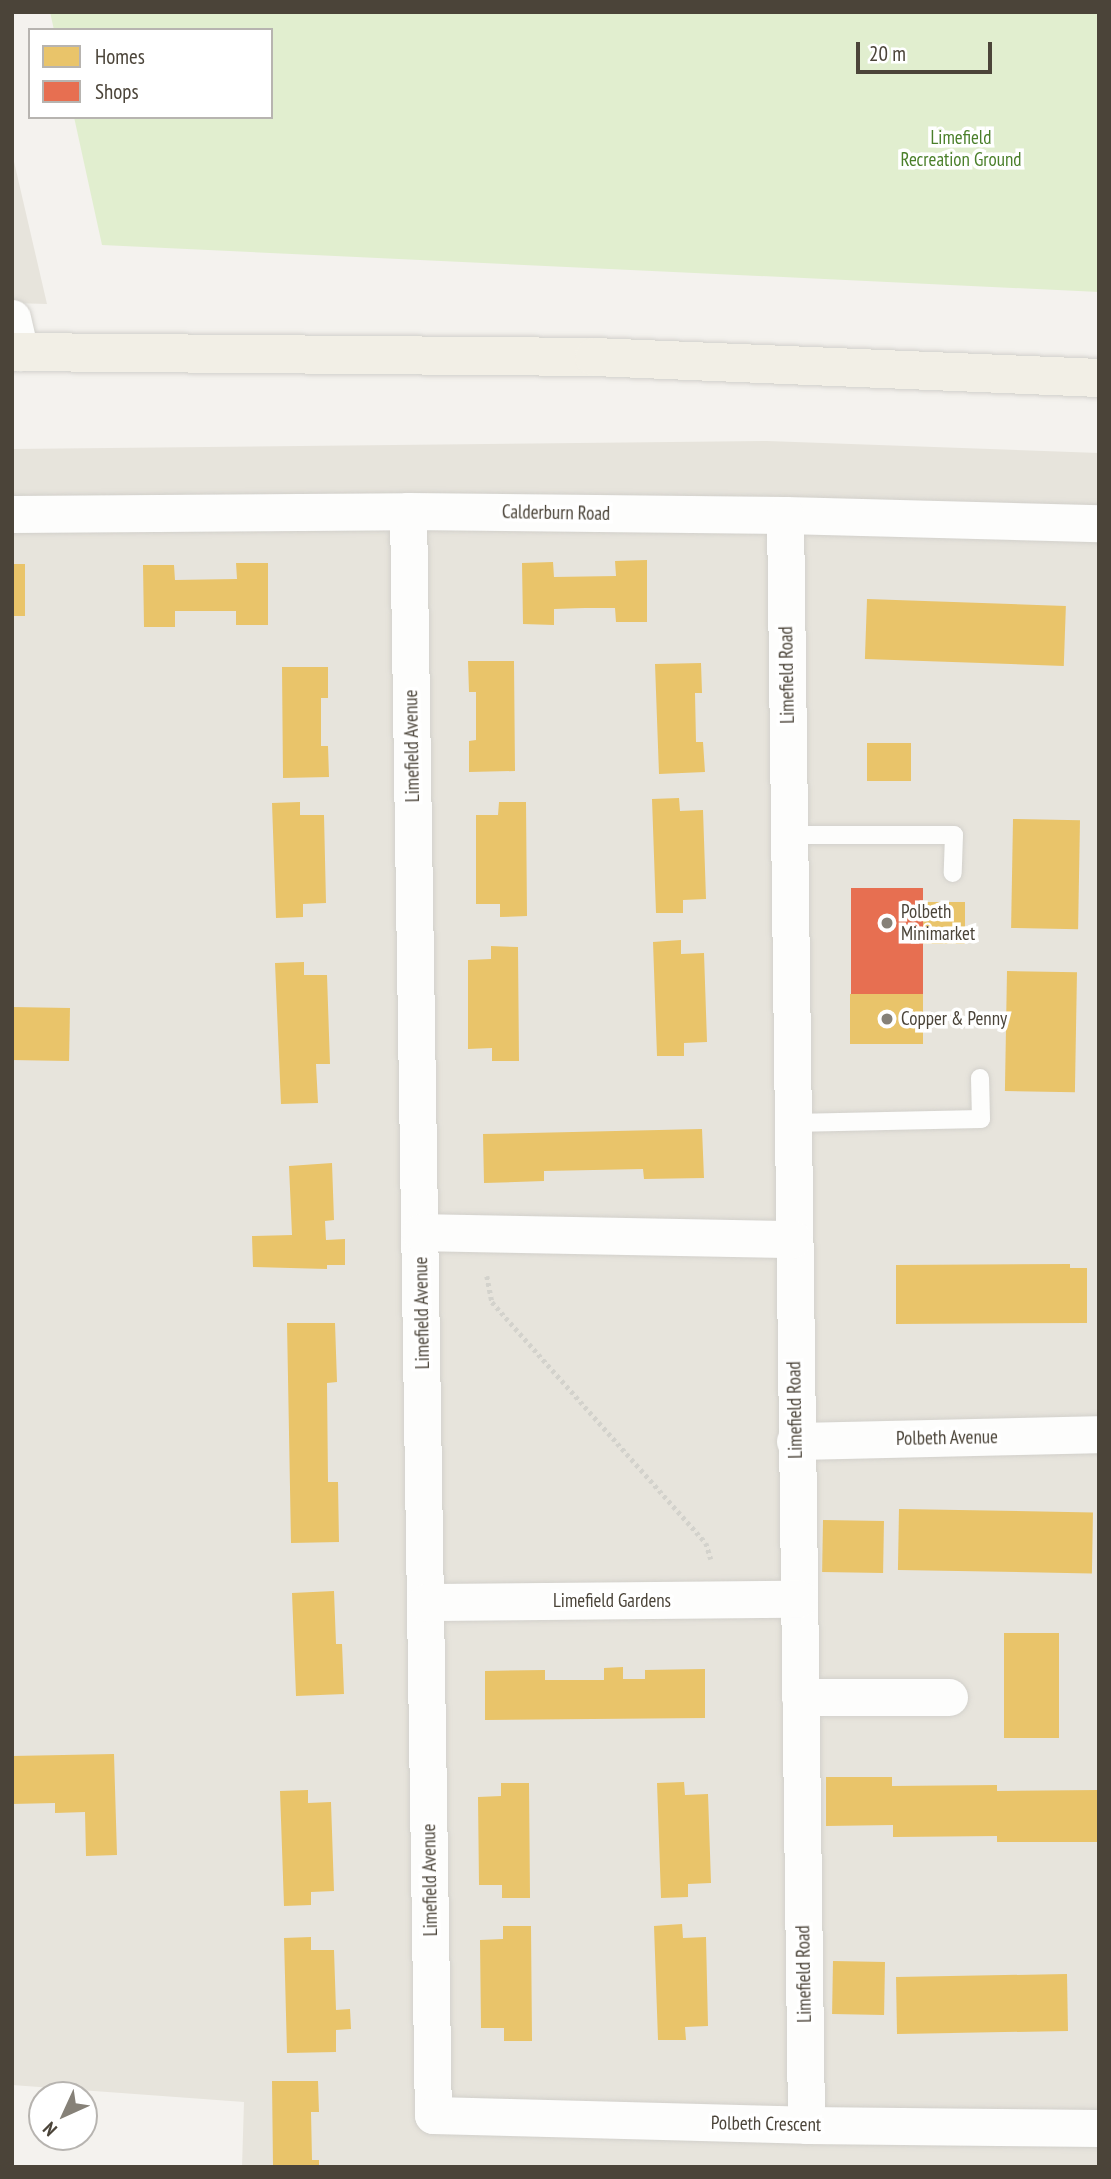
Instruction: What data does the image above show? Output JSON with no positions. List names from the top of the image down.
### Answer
{
  "streets": {
    "street": [
      "Calderburn Road",
      "Limefield Road",
      "Limefield Avenue",
      "Polbeth Avenue",
      "Limefield Gardens",
      "Polbeth Crescent"
    ]
  },
  "crossings": [
    ["Calderburn Road", "Limefield Road"],
    ["Calderburn Road", "Limefield Avenue"],
    ["Limefield Road", "Polbeth Avenue"],
    ["Limefield Road", "Limefield Gardens"],
    ["Limefield Road", "Polbeth Crescent"],
    ["Limefield Avenue", "Limefield Gardens"],
    ["Limefield Avenue", "Polbeth Crescent"]
  ],
  "parks": ["Limefield Recreation Ground"],
  "places": ["Polbeth Minimarket", "Copper & Penny"],
  "legend": ["Homes", "Shops"],
  "scale_bar": "20 m",
  "north": "bottom left"
}
